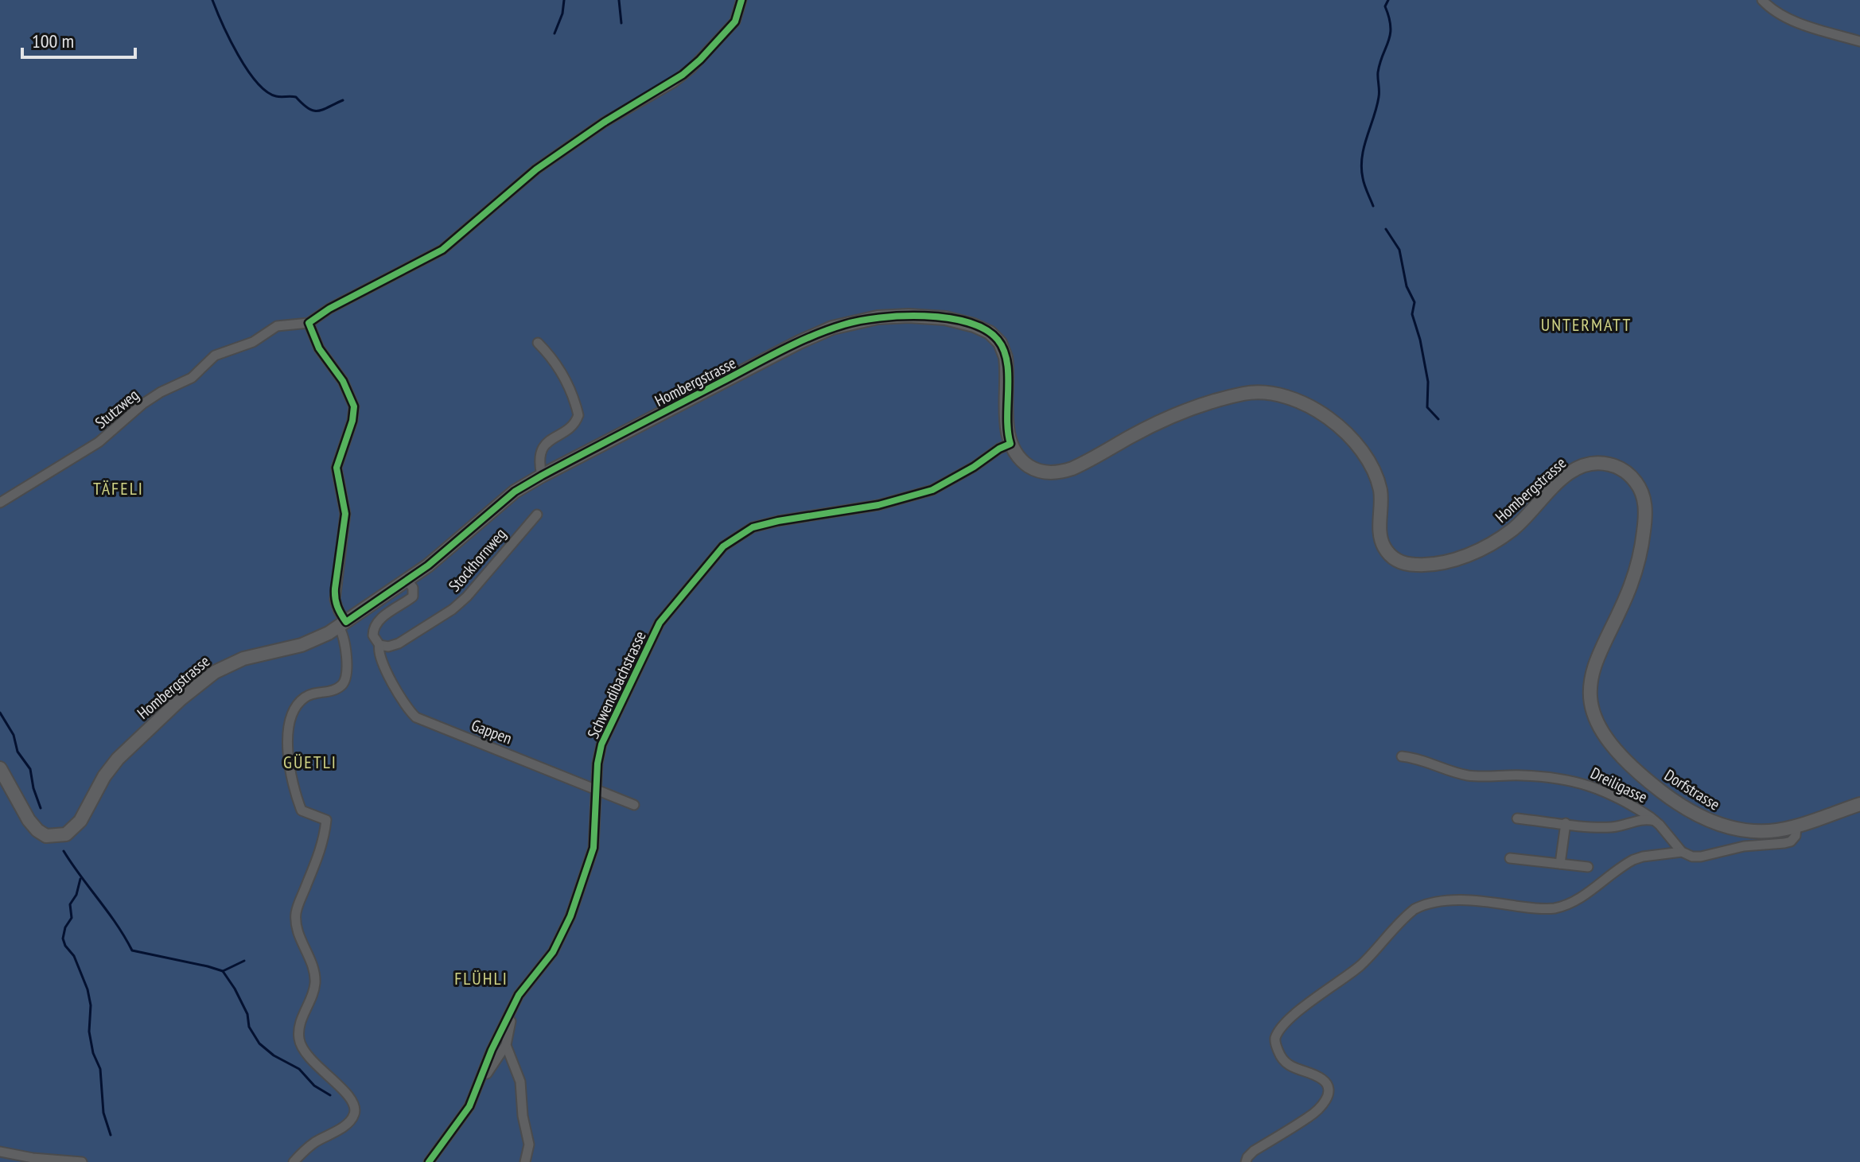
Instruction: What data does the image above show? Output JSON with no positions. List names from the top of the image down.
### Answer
{
  "streets": {
    "street": [
      "Hombergstrasse",
      "Stutzweg",
      "Stockhornweg",
      "Schwendibachstrasse",
      "Gappen",
      "Dreiligasse",
      "Dorfstrasse"
    ]
  },
  "crossings": [
    ["Hombergstrasse", "Schwendibachstrasse"],
    ["Hombergstrasse", "Dorfstrasse"],
    ["Stockhornweg", "Gappen"],
    ["Schwendibachstrasse", "Gappen"]
  ],
  "districts": [
    "UNTERMATT",
    "TÄFELI",
    "GÜETLI",
    "FLÜHLI"
  ],
  "scale_bar": "100 m"
}
